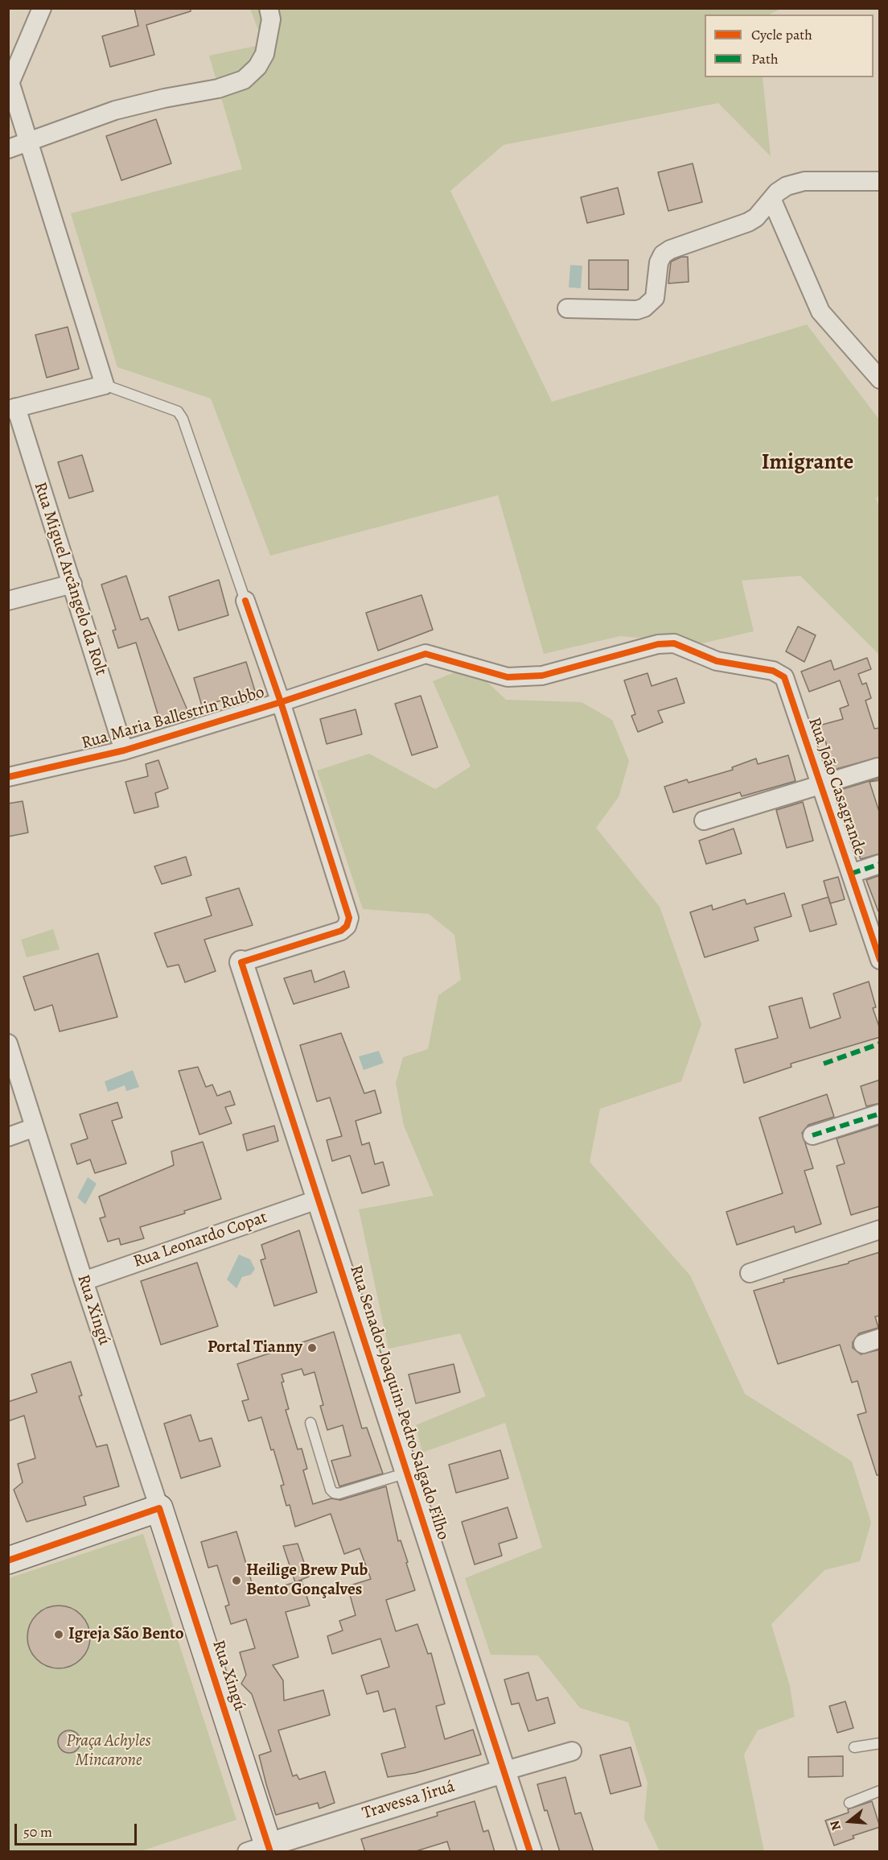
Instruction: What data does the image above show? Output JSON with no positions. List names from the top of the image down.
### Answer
{
  "streets": {
    "main road": ["Rua Xingú"],
    "street": [
      "Rua Miguel Arcângelo da Rolt",
      "Rua Maria Ballestrin Rubbo",
      "Rua João Casagrande",
      "Rua Leonardo Copat",
      "Rua Senador Joaquim Pedro Salgado Filho",
      "Travessa Jiruá"
    ]
  },
  "crossings": [
    ["Rua Miguel Arcângelo da Rolt", "Rua Maria Ballestrin Rubbo"],
    ["Rua Maria Ballestrin Rubbo", "Rua João Casagrande"],
    ["Rua Leonardo Copat", "Rua Xingú"],
    ["Rua Leonardo Copat", "Rua Senador Joaquim Pedro Salgado Filho"],
    ["Rua Xingú", "Travessa Jiruá"],
    ["Rua Senador Joaquim Pedro Salgado Filho", "Travessa Jiruá"]
  ],
  "districts": ["Imigrante"],
  "parks": ["Praça Achyles Mincarone"],
  "places": ["Portal Tianny", "Heilige Brew Pub Bento Gonçalves", "Igreja São Bento"],
  "legend": ["Cycle path", "Path"],
  "scale_bar": "50 m",
  "north": "left"
}
